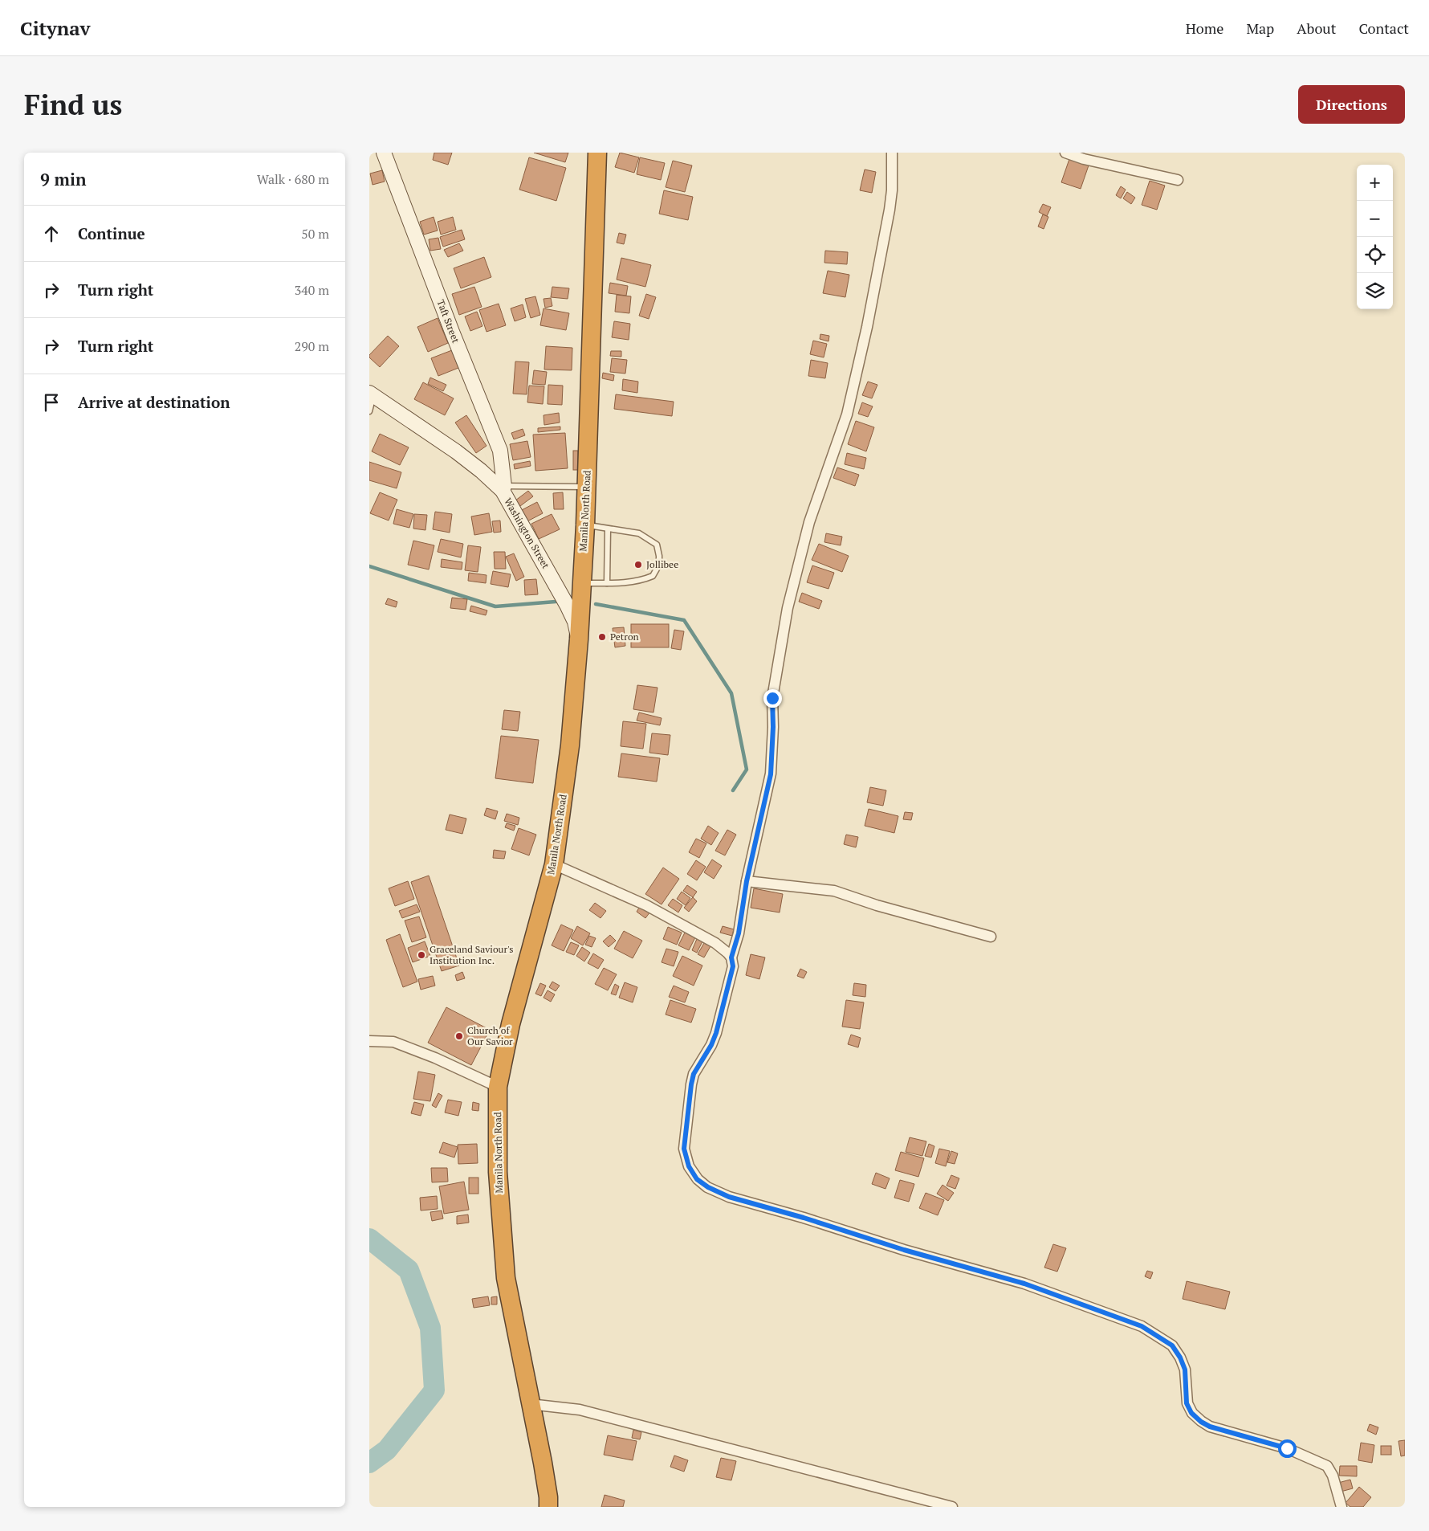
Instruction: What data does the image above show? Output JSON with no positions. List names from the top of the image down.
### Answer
{
  "streets": {
    "highway": ["Manila North Road"],
    "street": ["Taft Street", "Washington Street"]
  },
  "crossings": [
    ["Taft Street", "Washington Street"],
    ["Manila North Road", "Washington Street"]
  ],
  "places": [
    "Jollibee",
    "Petron",
    "Graceland Saviour's Institution Inc.",
    "Church of Our Savior"
  ],
  "page": {
    "header": "Citynav",
    "nav": [
      "Home",
      "Map",
      "About",
      "Contact"
    ],
    "buttons": "Directions",
    "title": "Find us",
    "heading": ["9 min", "Walk · 680 m"],
    "map_buttons": ["+", "−"],
    "list": [
      ["Continue", "50 m"],
      ["Turn right", "340 m"],
      ["Turn right", "290 m"],
      "Arrive at destination"
    ]
  }
}
